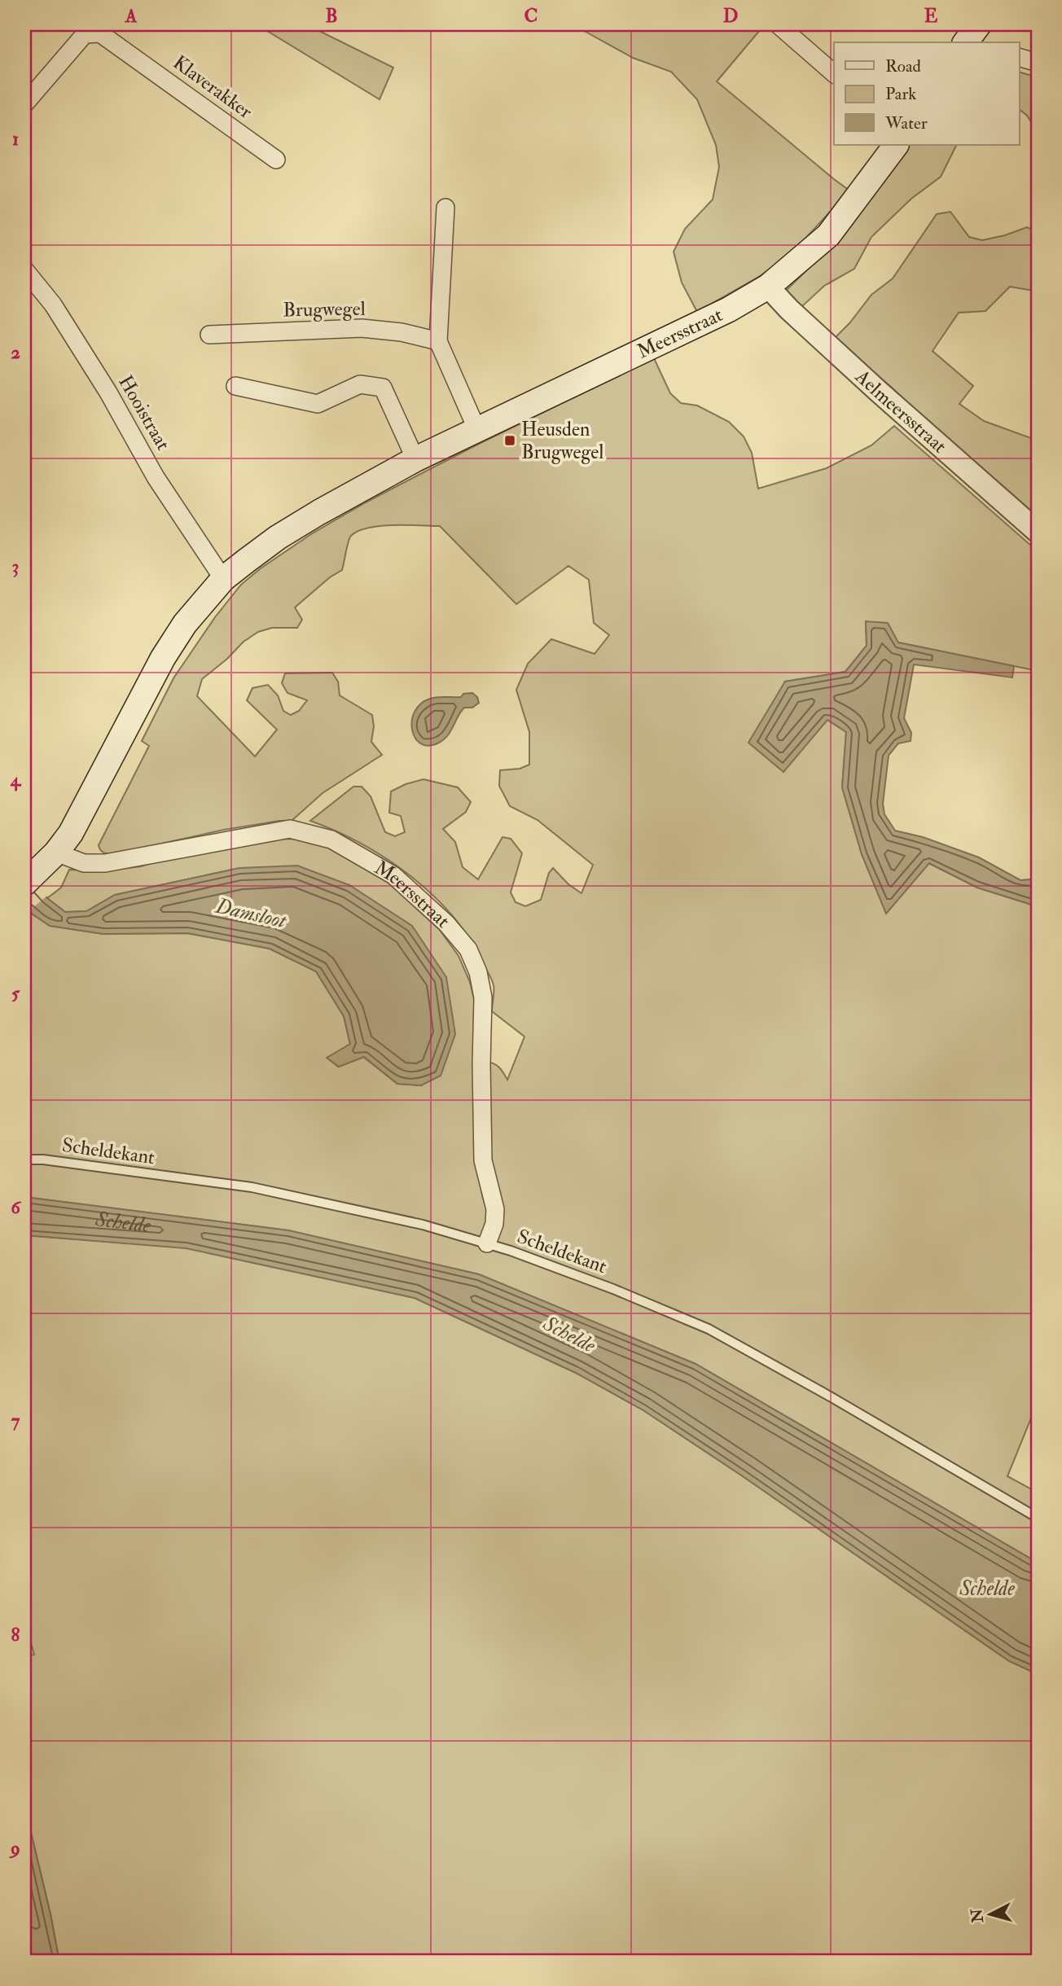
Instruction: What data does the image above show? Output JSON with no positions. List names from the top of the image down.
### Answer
{
  "streets": {
    "main road": ["Meersstraat"],
    "street": [
      "Klaverakker",
      "Brugwegel",
      "Aelmeersstraat",
      "Hooistraat"
    ],
    "lane": ["Scheldekant"]
  },
  "crossings": [
    ["Meersstraat", "Aelmeersstraat"],
    ["Meersstraat", "Hooistraat"],
    ["Meersstraat", "Scheldekant"]
  ],
  "water": ["Damsloot", "Schelde"],
  "places": {
    "transit": ["Heusden Brugwegel"]
  },
  "legend": ["Road", "Park", "Water"],
  "north": "left",
  "grid": {
    "columns": [
      "A",
      "B",
      "C",
      "D",
      "E"
    ],
    "rows": [
      "1",
      "2",
      "3",
      "4",
      "5",
      "6",
      "7",
      "8",
      "9"
    ]
  }
}
